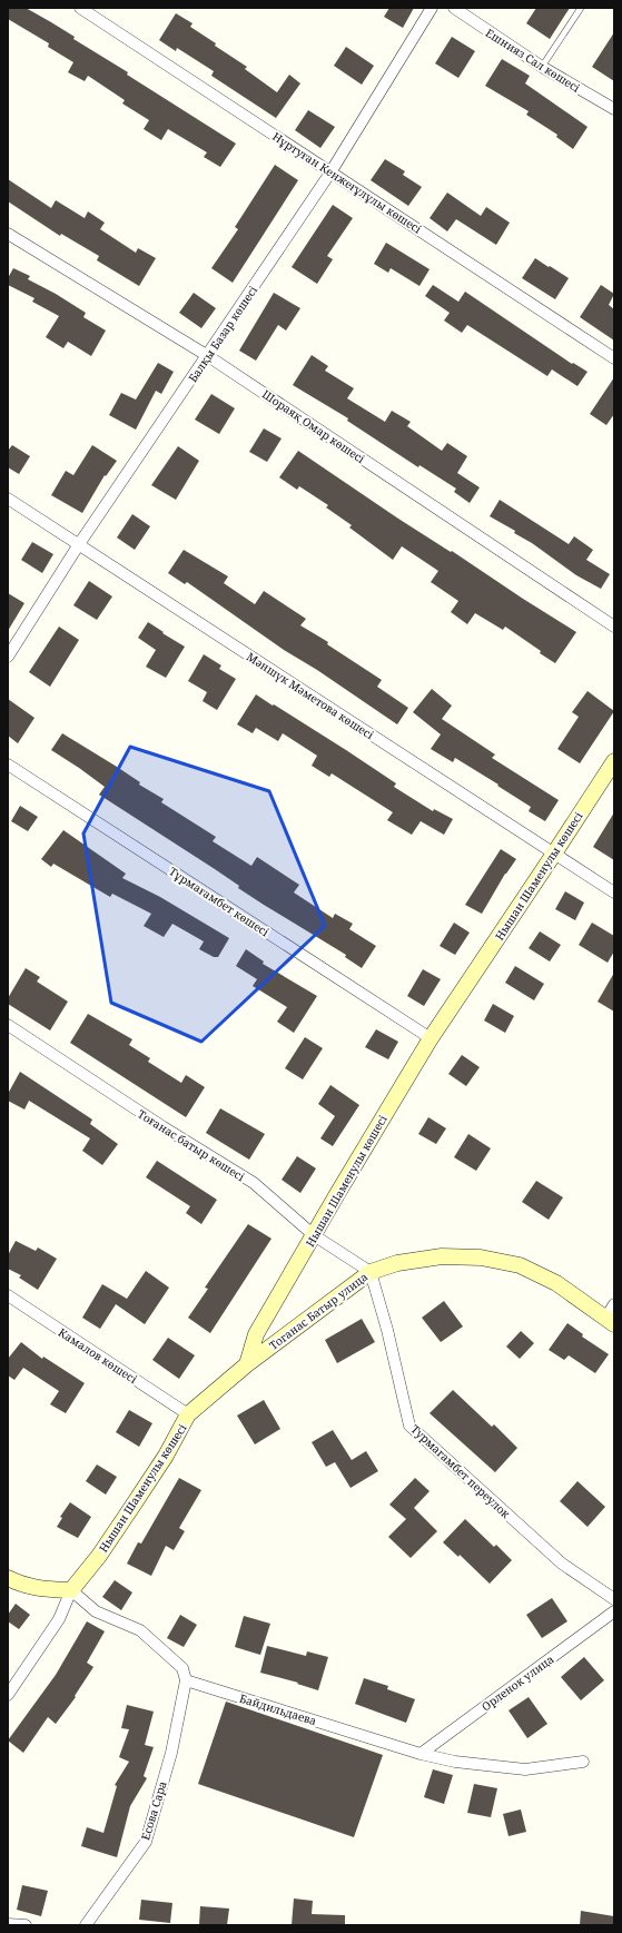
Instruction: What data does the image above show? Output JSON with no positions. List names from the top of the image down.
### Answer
{
  "streets": {
    "street": [
      "Ешнияз Сал көшесі",
      "Нұртуған Кенжеғұлұлы көшесі",
      "Балқы Базар көшесі",
      "Шораяқ Омар көшесі",
      "Мәншүк Мәметова көшесі",
      "Нышан Шаменулы көшесі",
      "Тұрмағамбет көшесі",
      "Тоғанас батыр көшесі",
      "Тоганас Батыр улица",
      "Камалов көшесі",
      "Турмагамбет переулок",
      "Орленок улица",
      "Байдильдаева",
      "Есова Сара"
    ]
  },
  "crossings": [
    ["Нұртуған Кенжеғұлұлы көшесі", "Балқы Базар көшесі"],
    ["Балқы Базар көшесі", "Шораяқ Омар көшесі"],
    ["Балқы Базар көшесі", "Мәншүк Мәметова көшесі"],
    ["Мәншүк Мәметова көшесі", "Нышан Шаменулы көшесі"],
    ["Нышан Шаменулы көшесі", "Тұрмағамбет көшесі"],
    ["Нышан Шаменулы көшесі", "Тоғанас батыр көшесі"],
    ["Нышан Шаменулы көшесі", "Тоганас Батыр улица"],
    ["Нышан Шаменулы көшесі", "Камалов көшесі"],
    ["Тоғанас батыр көшесі", "Тоганас Батыр улица"],
    ["Тоғанас батыр көшесі", "Турмагамбет переулок"],
    ["Тоганас Батыр улица", "Турмагамбет переулок"],
    ["Орленок улица", "Байдильдаева"],
    ["Байдильдаева", "Есова Сара"]
  ]
}
